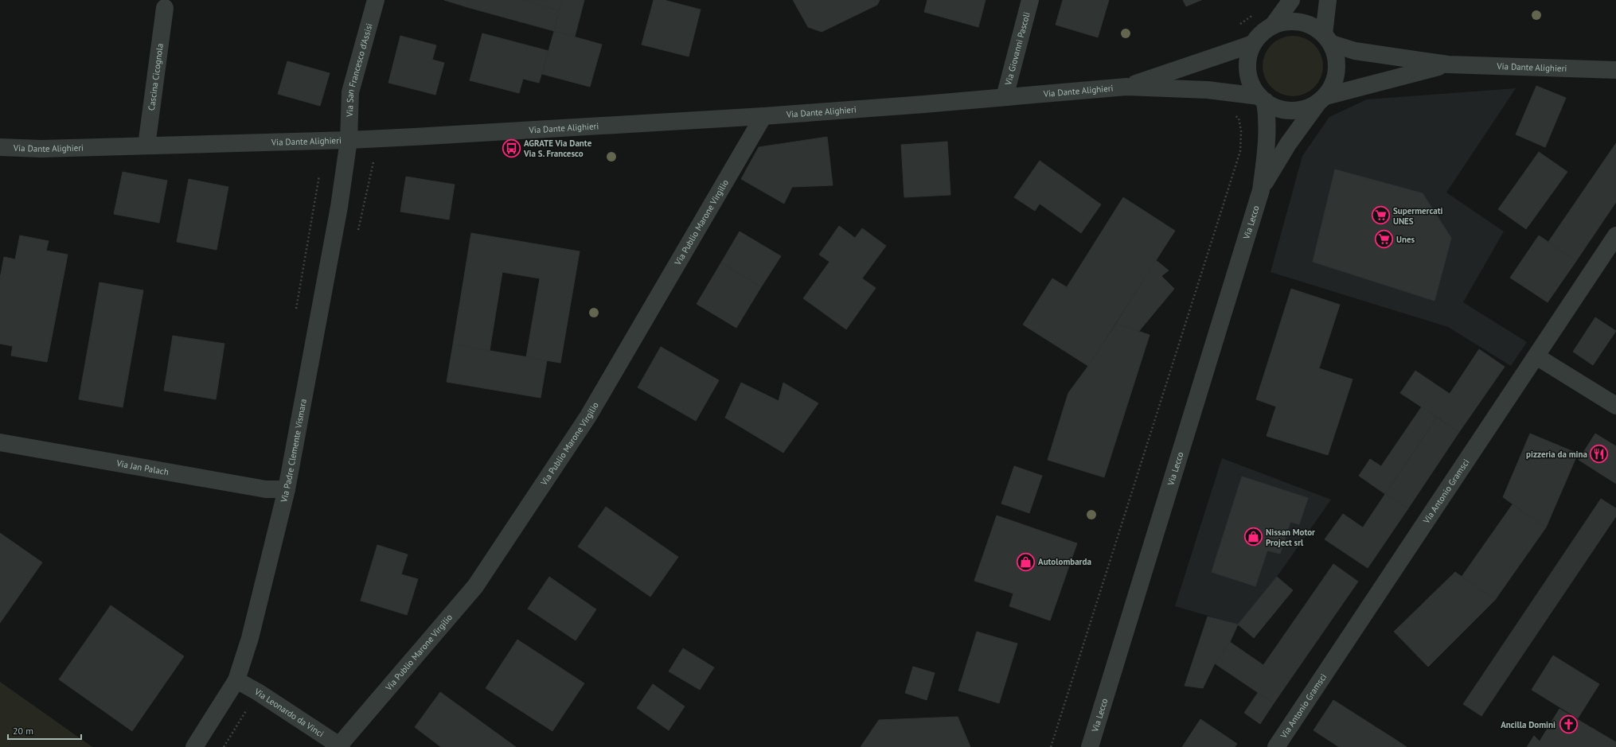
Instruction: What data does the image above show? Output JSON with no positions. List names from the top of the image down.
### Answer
{
  "streets": {
    "street": [
      "Via Giovanni Pascoli",
      "Via Dante Alighieri",
      "Via San Francesco d'Assisi",
      "Cascina Cicognola",
      "Via Publio Marone Virgilio",
      "Via Lecco",
      "Via Padre Clemente Vismara",
      "Via Jan Palach",
      "Via Antonio Gramsci",
      "Via Leonardo da Vinci"
    ]
  },
  "crossings": [
    ["Via Giovanni Pascoli", "Via Dante Alighieri"],
    ["Via Dante Alighieri", "Via San Francesco d'Assisi"],
    ["Via Dante Alighieri", "Cascina Cicognola"],
    ["Via Dante Alighieri", "Via Publio Marone Virgilio"],
    ["Via Dante Alighieri", "Via Lecco"],
    ["Via Dante Alighieri", "Via Padre Clemente Vismara"],
    ["Via San Francesco d'Assisi", "Via Padre Clemente Vismara"],
    ["Via Publio Marone Virgilio", "Via Leonardo da Vinci"],
    ["Via Padre Clemente Vismara", "Via Jan Palach"],
    ["Via Padre Clemente Vismara", "Via Leonardo da Vinci"]
  ],
  "places": {
    "bus stop": ["AGRATE Via Dante Via S. Francesco"],
    "supermarket": ["Supermercati UNES", "Unes"],
    "restaurant": ["pizzeria da mina"],
    "shop": ["Nissan Motor Project srl", "Autolombarda"],
    "church": ["Ancilla Domini"]
  },
  "scale_bar": "20 m"
}
